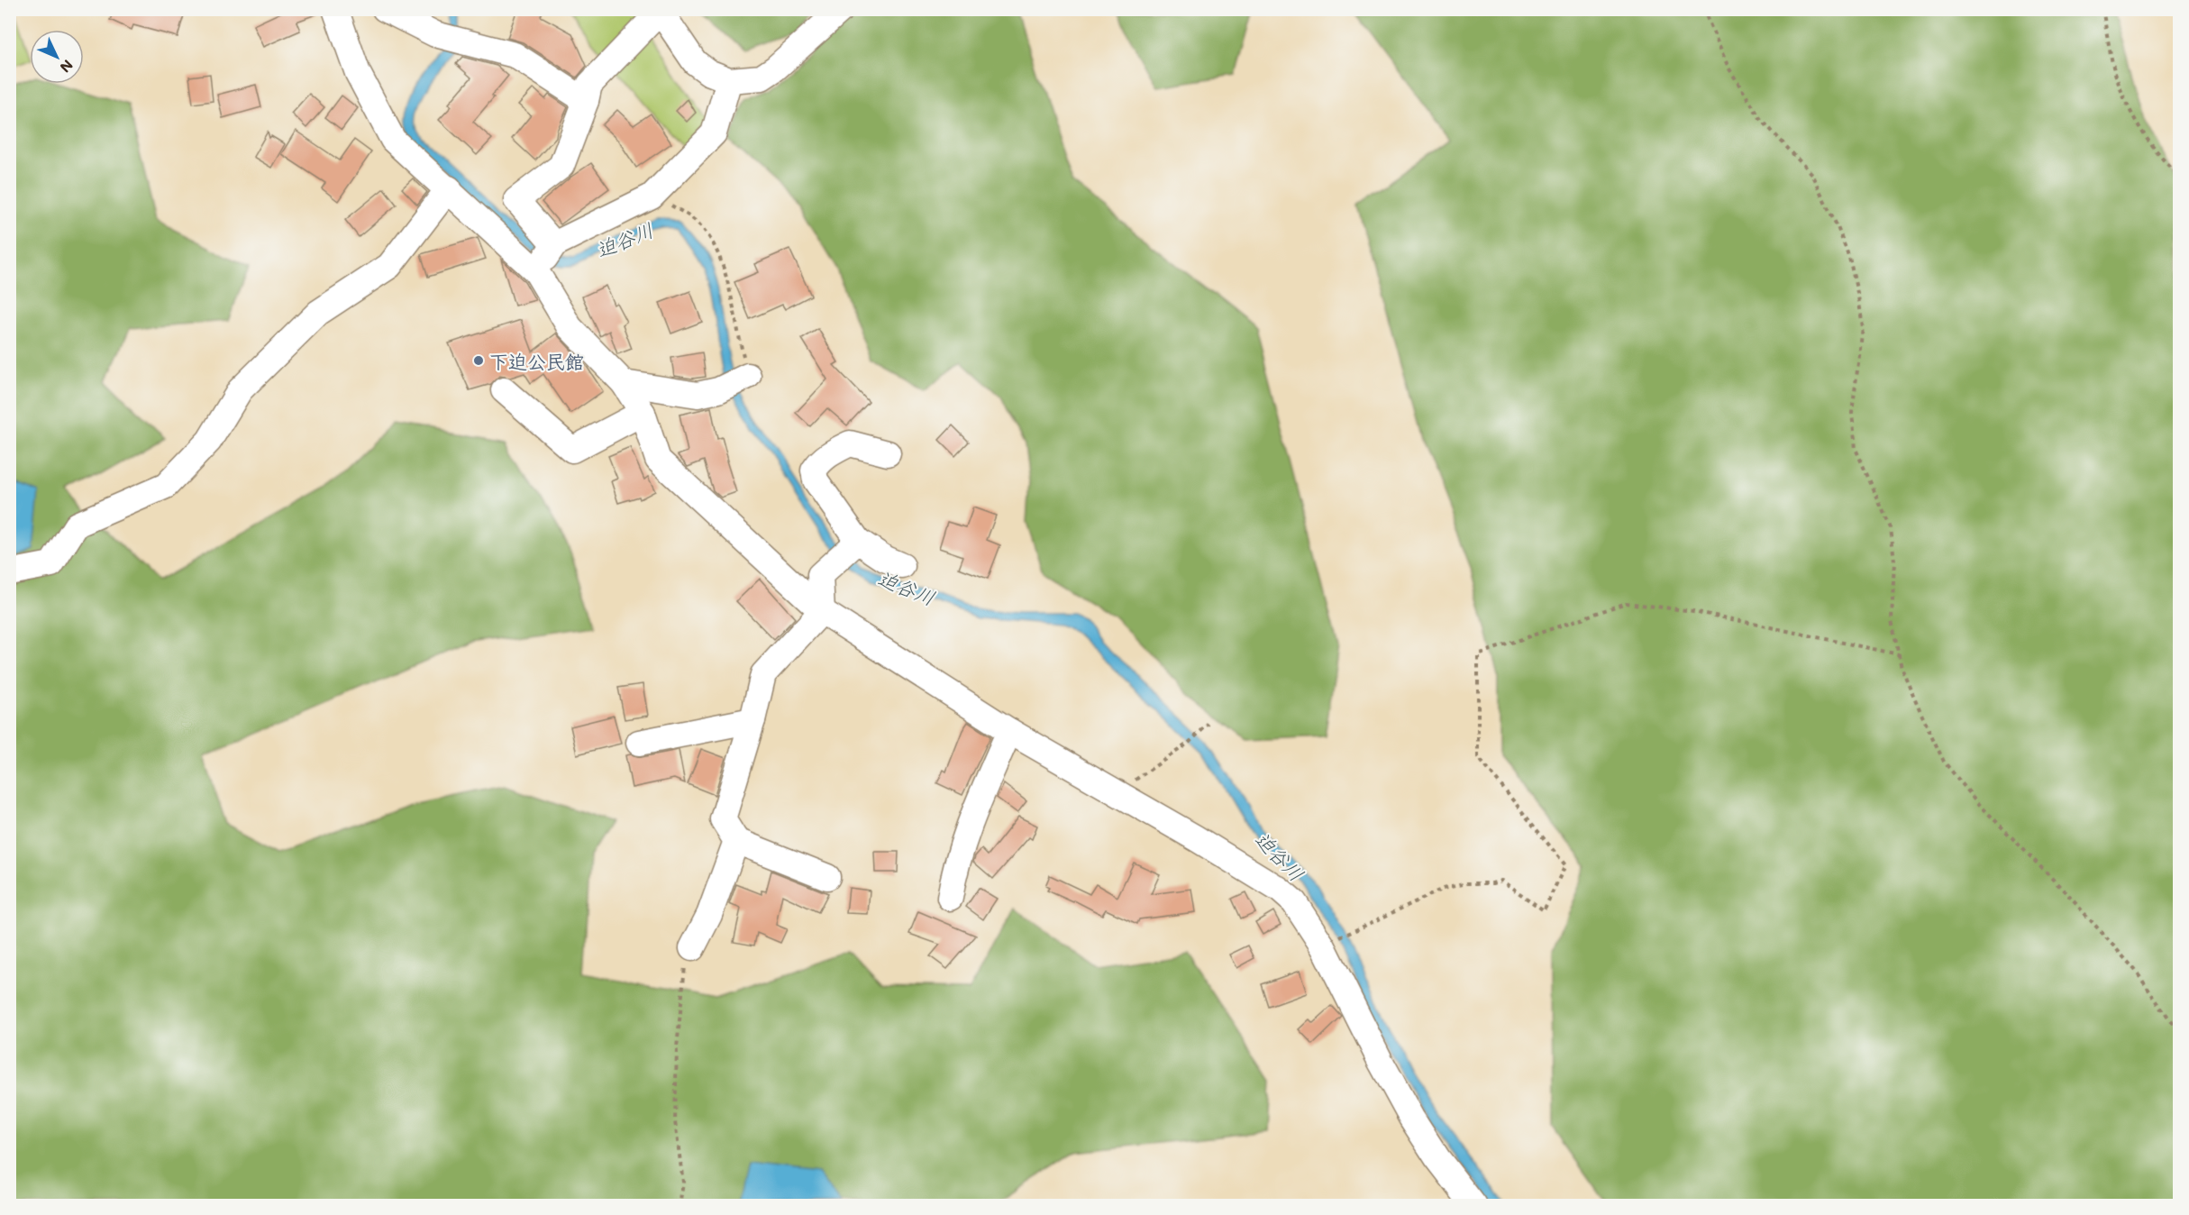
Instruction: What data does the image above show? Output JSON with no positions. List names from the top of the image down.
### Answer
{
  "water": ["迫谷川"],
  "places": ["下迫公民館"],
  "north": "bottom right"
}
